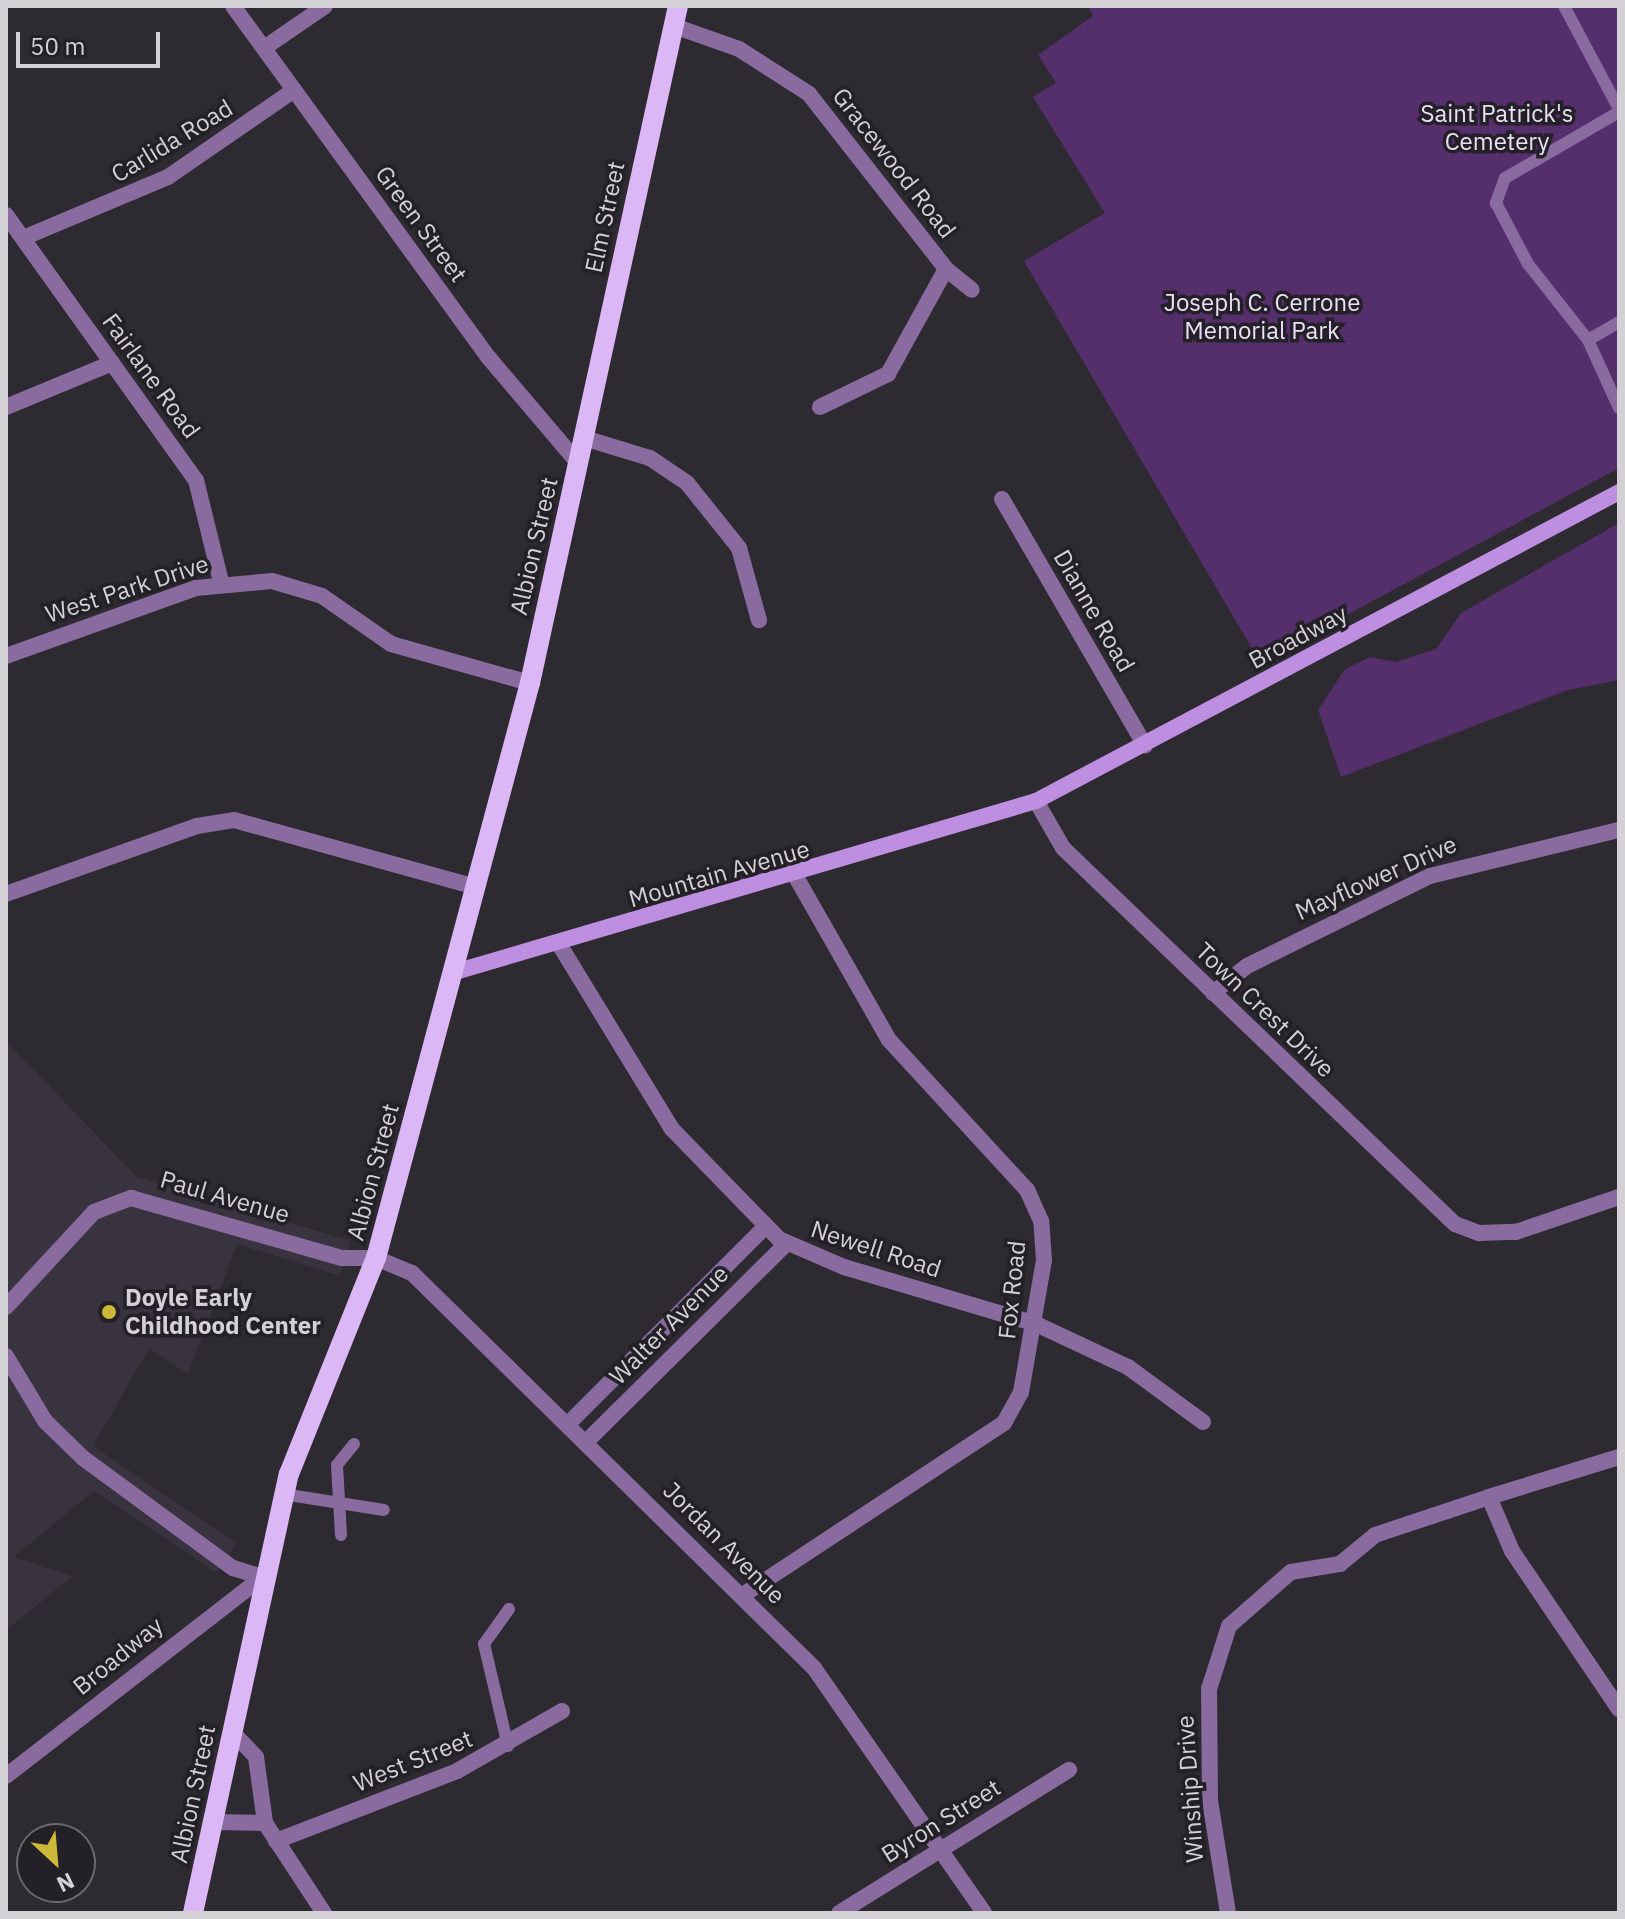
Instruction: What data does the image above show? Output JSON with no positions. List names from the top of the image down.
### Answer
{
  "streets": {
    "main road": [
      "Elm Street",
      "Albion Street",
      "Broadway",
      "Mountain Avenue"
    ],
    "street": [
      "Carlida Road",
      "Gracewood Road",
      "Green Street",
      "Fairlane Road",
      "West Park Drive",
      "Dianne Road",
      "Mayflower Drive",
      "Town Crest Drive",
      "Paul Avenue",
      "Newell Road",
      "Fox Road",
      "Walter Avenue",
      "Jordan Avenue",
      "West Street",
      "Winship Drive",
      "Byron Street"
    ]
  },
  "crossings": [
    ["Carlida Road", "Green Street"],
    ["Carlida Road", "Fairlane Road"],
    ["Gracewood Road", "Elm Street"],
    ["Elm Street", "Albion Street"],
    ["Green Street", "Albion Street"],
    ["Fairlane Road", "West Park Drive"],
    ["Albion Street", "West Park Drive"],
    ["Albion Street", "Broadway"],
    ["Albion Street", "Mountain Avenue"],
    ["Albion Street", "Paul Avenue"],
    ["Albion Street", "Jordan Avenue"],
    ["Dianne Road", "Broadway"],
    ["Broadway", "Mountain Avenue"],
    ["Broadway", "Town Crest Drive"],
    ["Mountain Avenue", "Newell Road"],
    ["Mountain Avenue", "Fox Road"],
    ["Mayflower Drive", "Town Crest Drive"],
    ["Paul Avenue", "Jordan Avenue"],
    ["Newell Road", "Fox Road"],
    ["Newell Road", "Walter Avenue"],
    ["Fox Road", "Jordan Avenue"],
    ["Walter Avenue", "Jordan Avenue"],
    ["Jordan Avenue", "Byron Street"]
  ],
  "parks": ["Saint Patrick's Cemetery", "Joseph C. Cerrone Memorial Park"],
  "places": ["Doyle Early Childhood Center"],
  "scale_bar": "50 m",
  "north": "bottom right"
}
